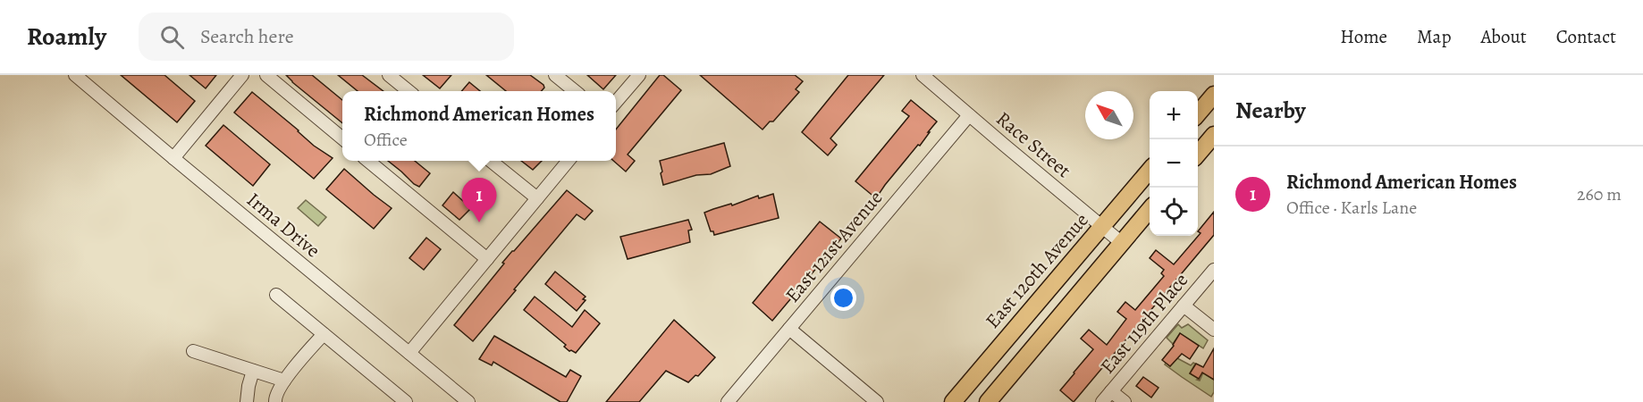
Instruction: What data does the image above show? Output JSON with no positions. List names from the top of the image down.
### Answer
{
  "streets": {
    "main road": ["East 120th Avenue"],
    "street": [
      "Race Street",
      "Irma Drive",
      "East 121st Avenue",
      "East 119th Place"
    ]
  },
  "crossings": [
    ["Race Street", "East 121st Avenue"],
    ["Race Street", "East 120th Avenue"]
  ],
  "north": "top left",
  "page": {
    "header": "Roamly",
    "search": "Search here",
    "nav": [
      "Home",
      "Map",
      "About",
      "Contact"
    ],
    "heading": "Nearby",
    "map_buttons": ["+", "−"],
    "popup": ["Richmond American Homes", "Office"],
    "list": [
      {
        "mark": "1",
        "name": "Richmond American Homes",
        "note": "Office · Karls Lane",
        "value": "260 m"
      }
    ],
    "pins": "1"
  }
}
